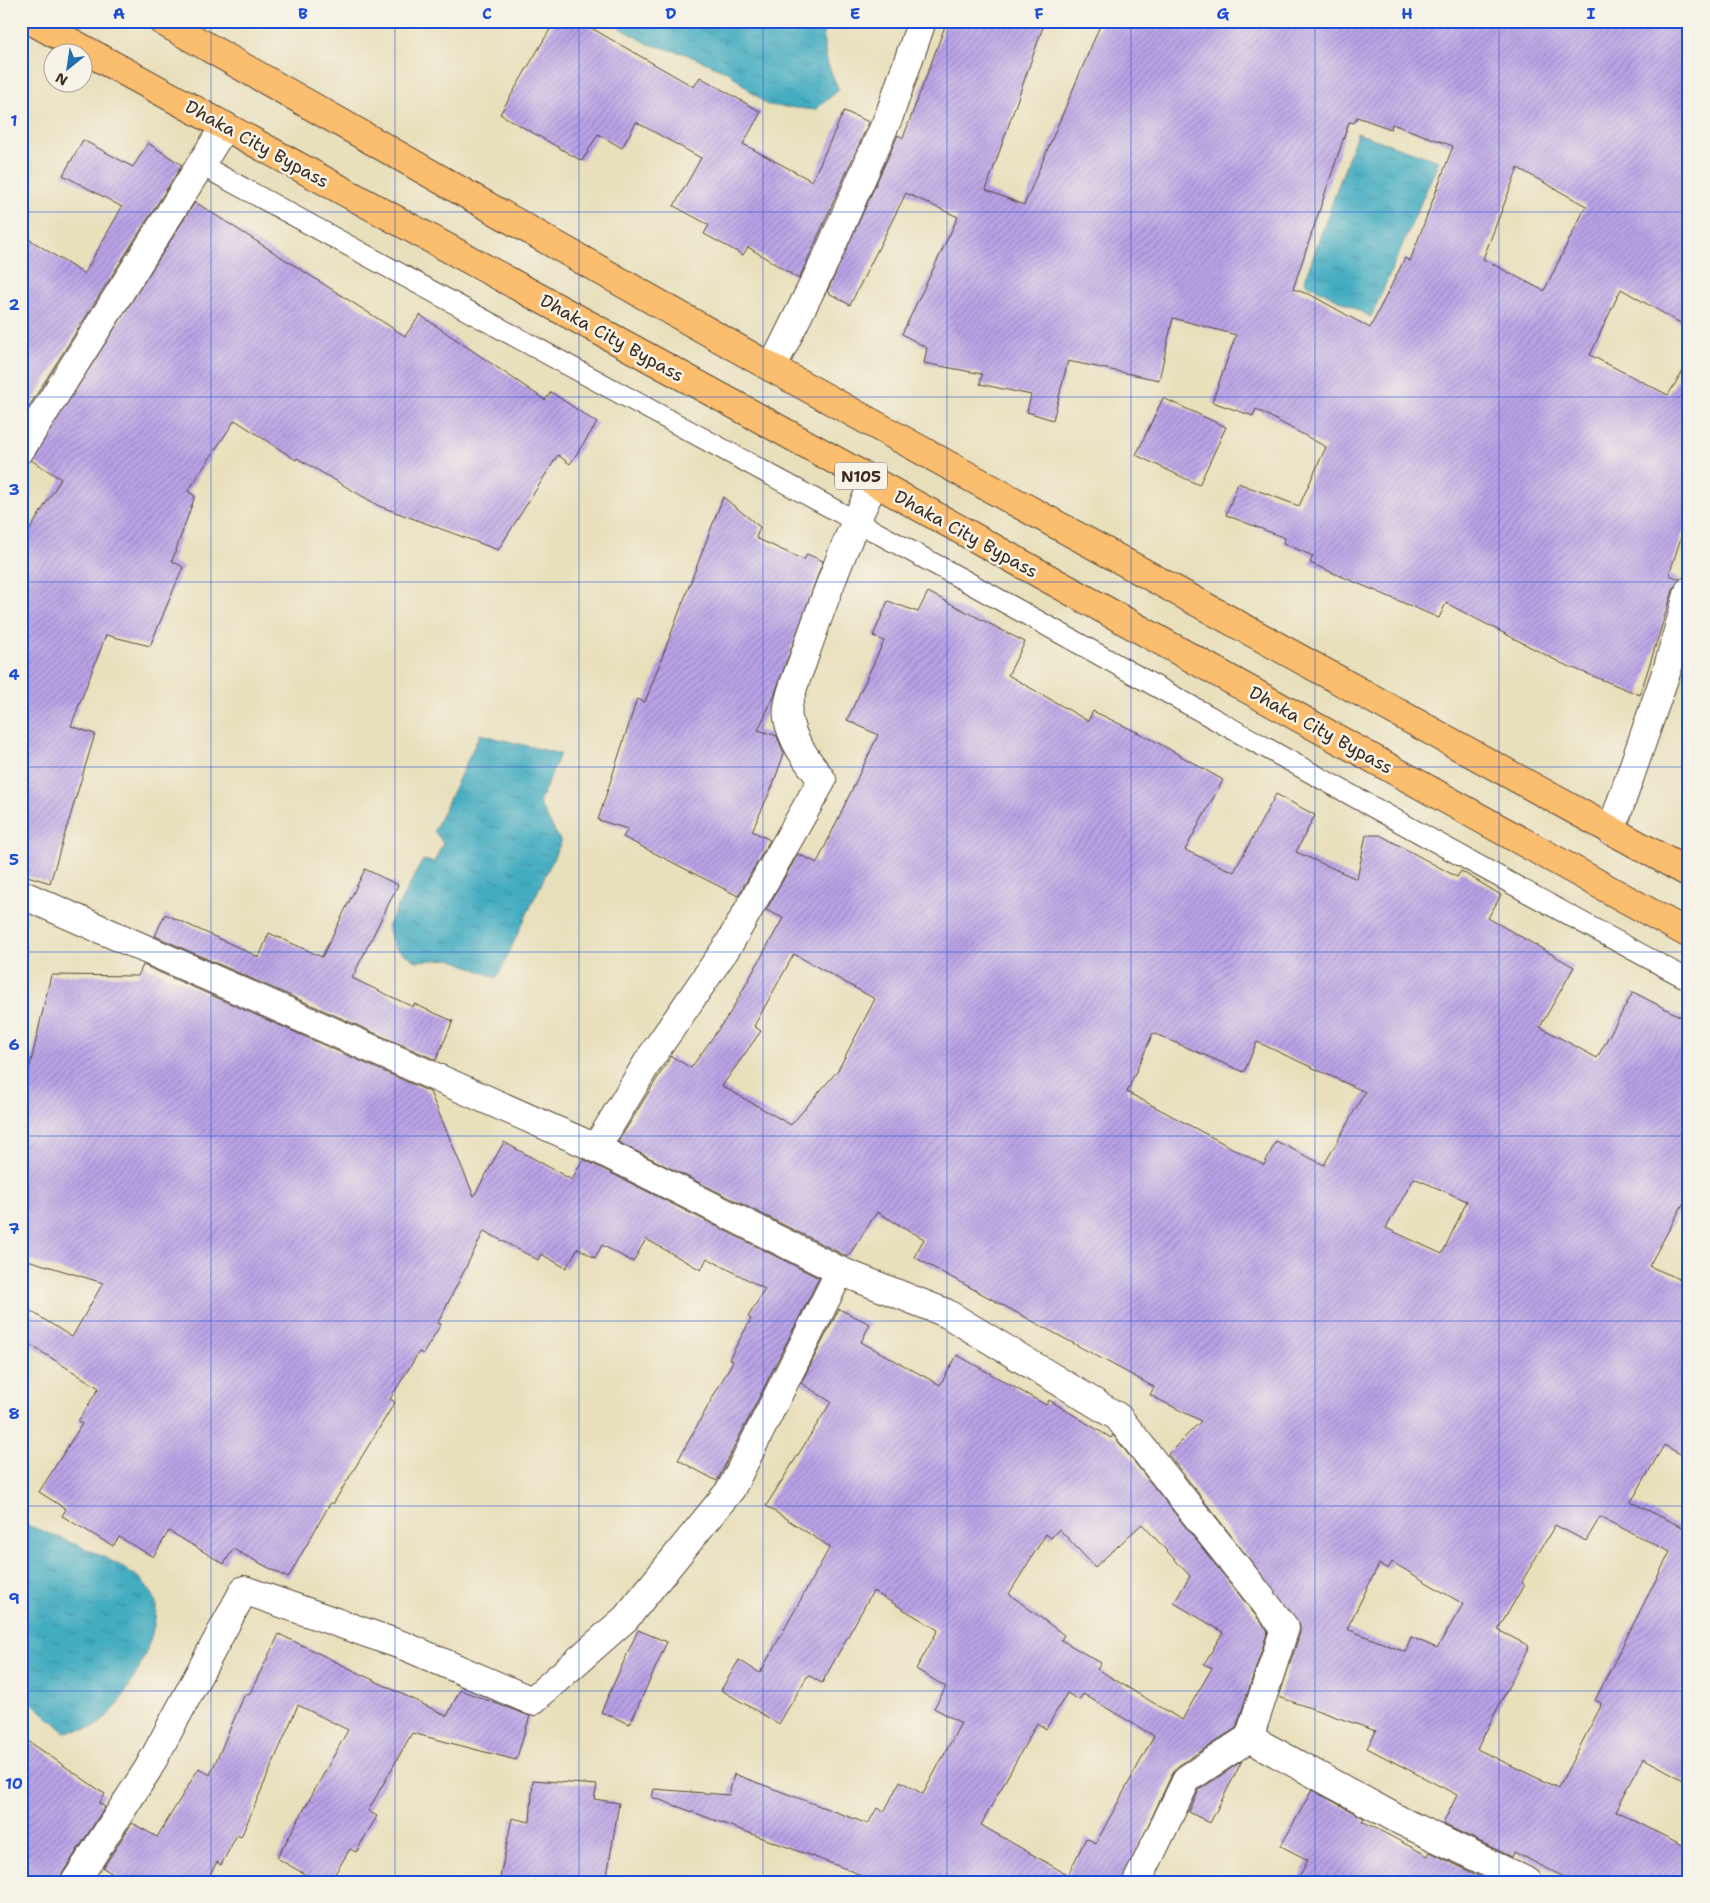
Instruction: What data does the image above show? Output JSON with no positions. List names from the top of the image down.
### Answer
{
  "streets": {
    "highway": ["Dhaka City Bypass", "N105"]
  },
  "north": "bottom left",
  "grid": {
    "columns": [
      "A",
      "B",
      "C",
      "D",
      "E",
      "F",
      "G",
      "H",
      "I"
    ],
    "rows": [
      "1",
      "2",
      "3",
      "4",
      "5",
      "6",
      "7",
      "8",
      "9",
      "10"
    ]
  }
}
